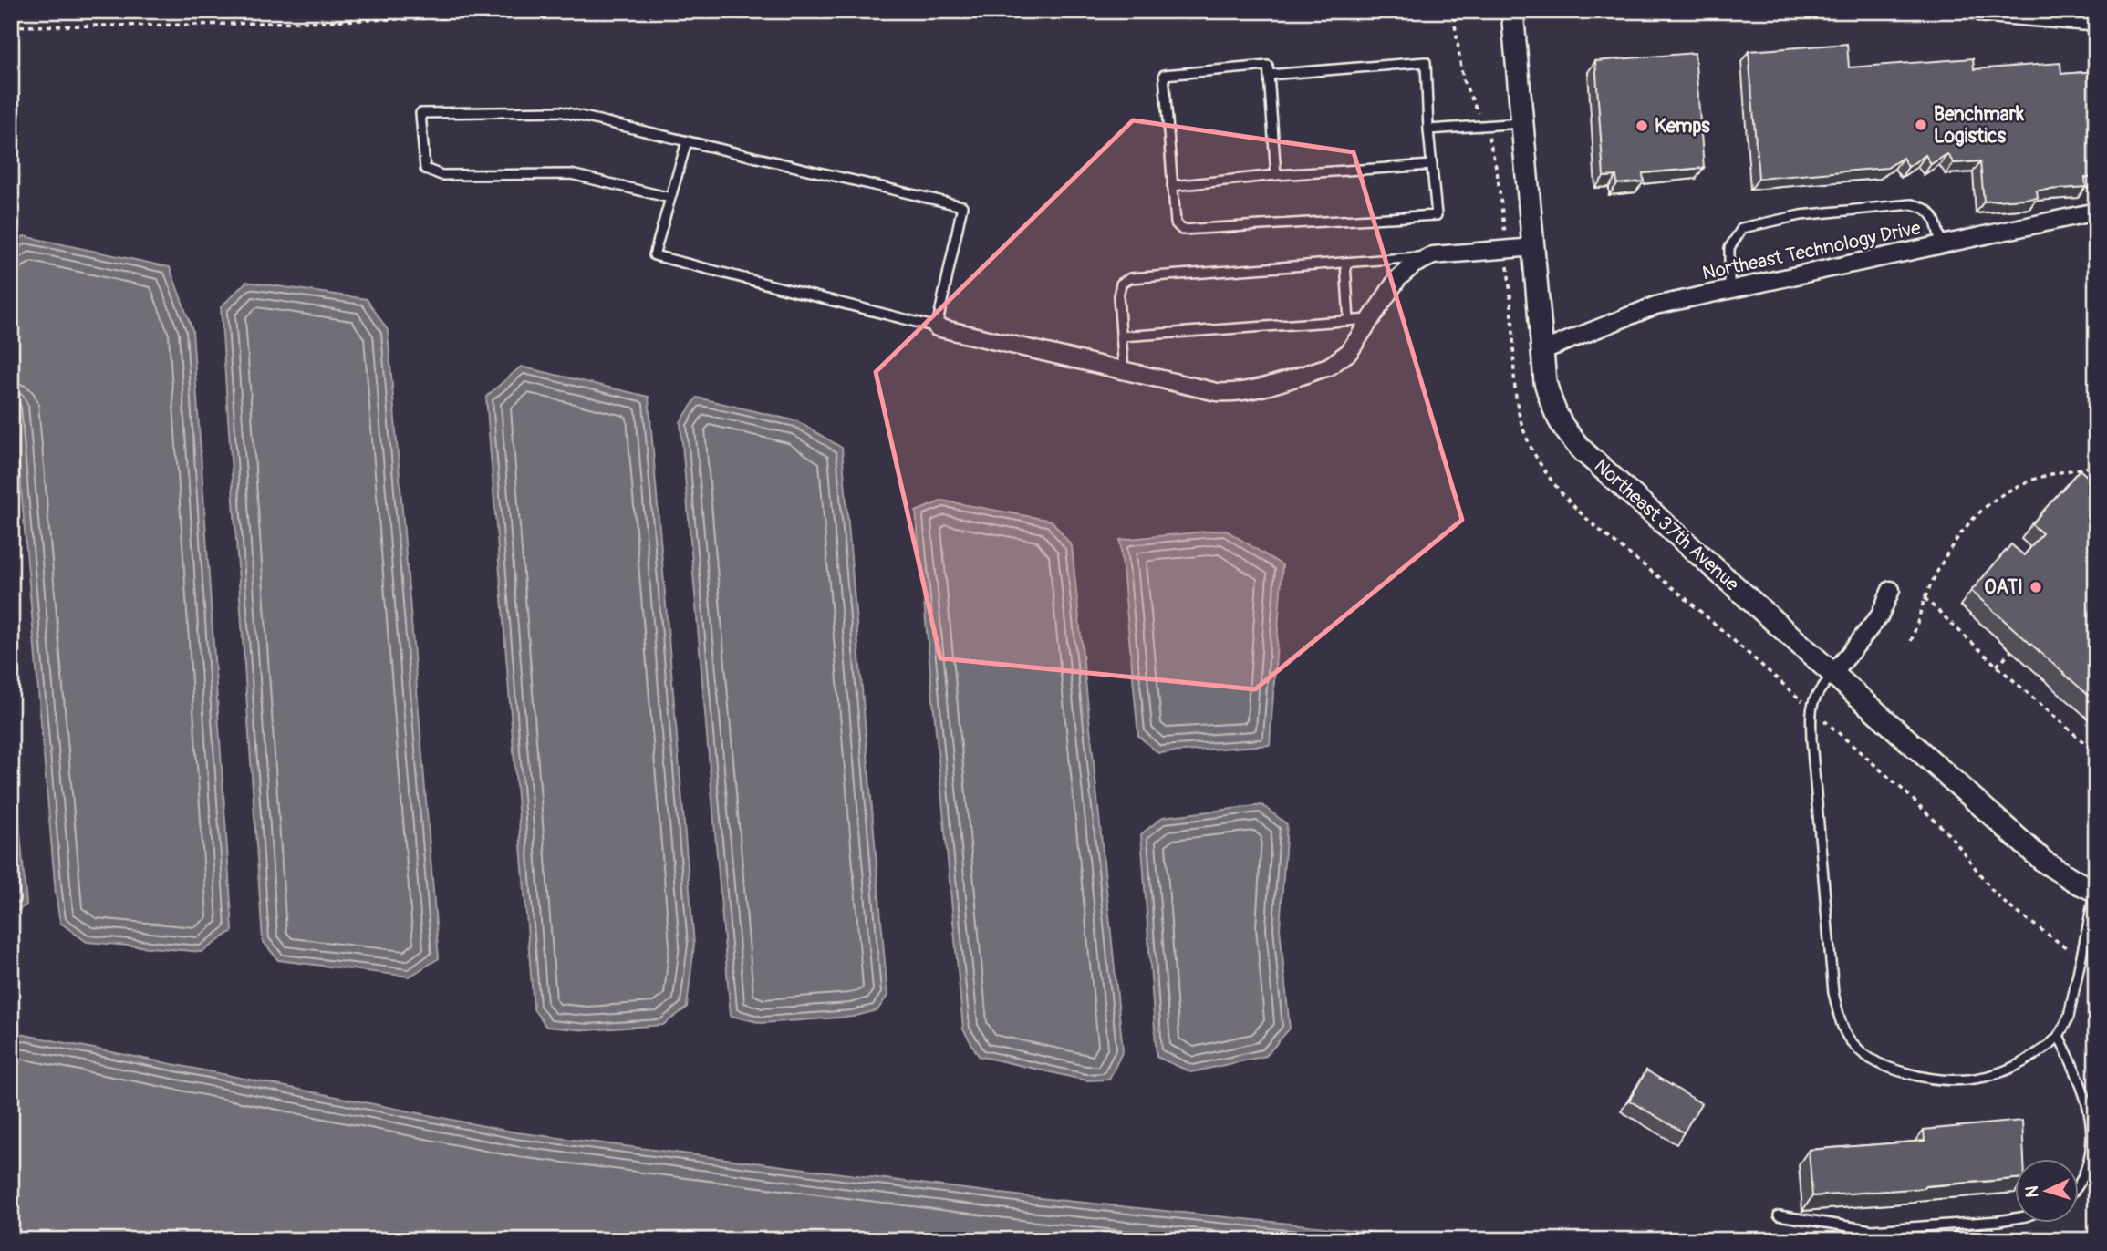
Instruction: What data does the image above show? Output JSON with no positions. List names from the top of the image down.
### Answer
{
  "streets": {
    "street": ["Northeast Technology Drive", "Northeast 37th Avenue"]
  },
  "crossings": [
    ["Northeast Technology Drive", "Northeast 37th Avenue"]
  ],
  "places": ["Benchmark Logistics", "Kemps", "OATI"],
  "north": "left"
}
